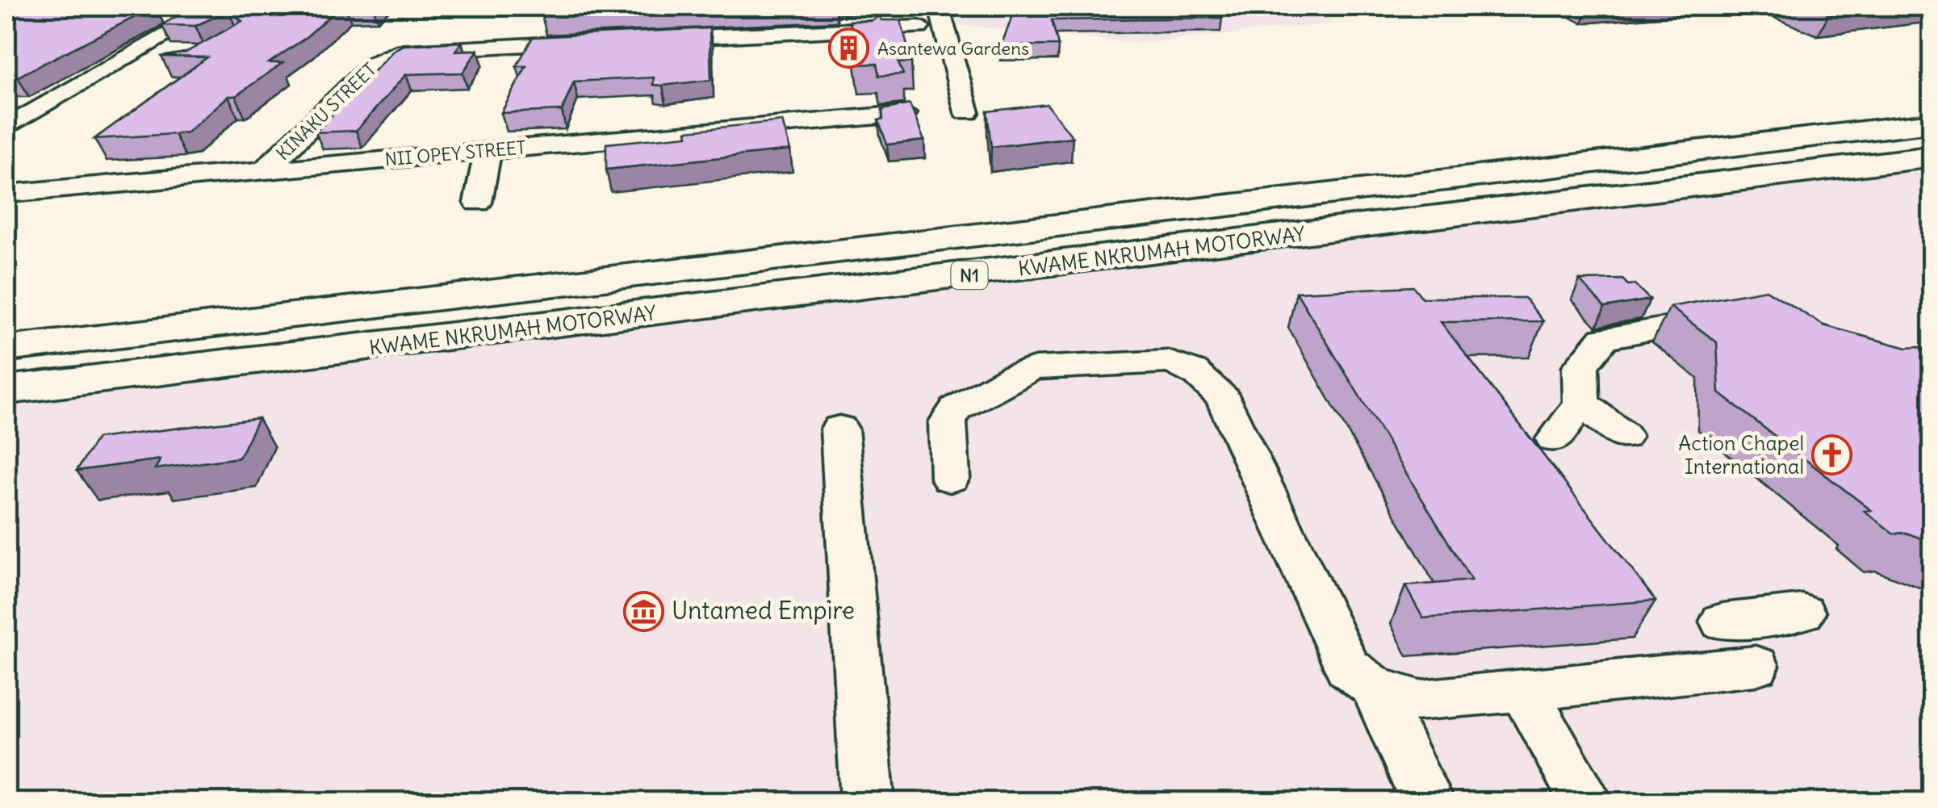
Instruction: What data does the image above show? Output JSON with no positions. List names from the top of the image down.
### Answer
{
  "streets": {
    "highway": ["KWAME NKRUMAH MOTORWAY", "N1"],
    "street": ["KINAKU STREET", "NII OPEY STREET"]
  },
  "crossings": [
    ["KINAKU STREET", "NII OPEY STREET"]
  ],
  "places": {
    "building": ["Asantewa Gardens"],
    "church": ["Action Chapel International"],
    "museum": ["Untamed Empire"]
  }
}
